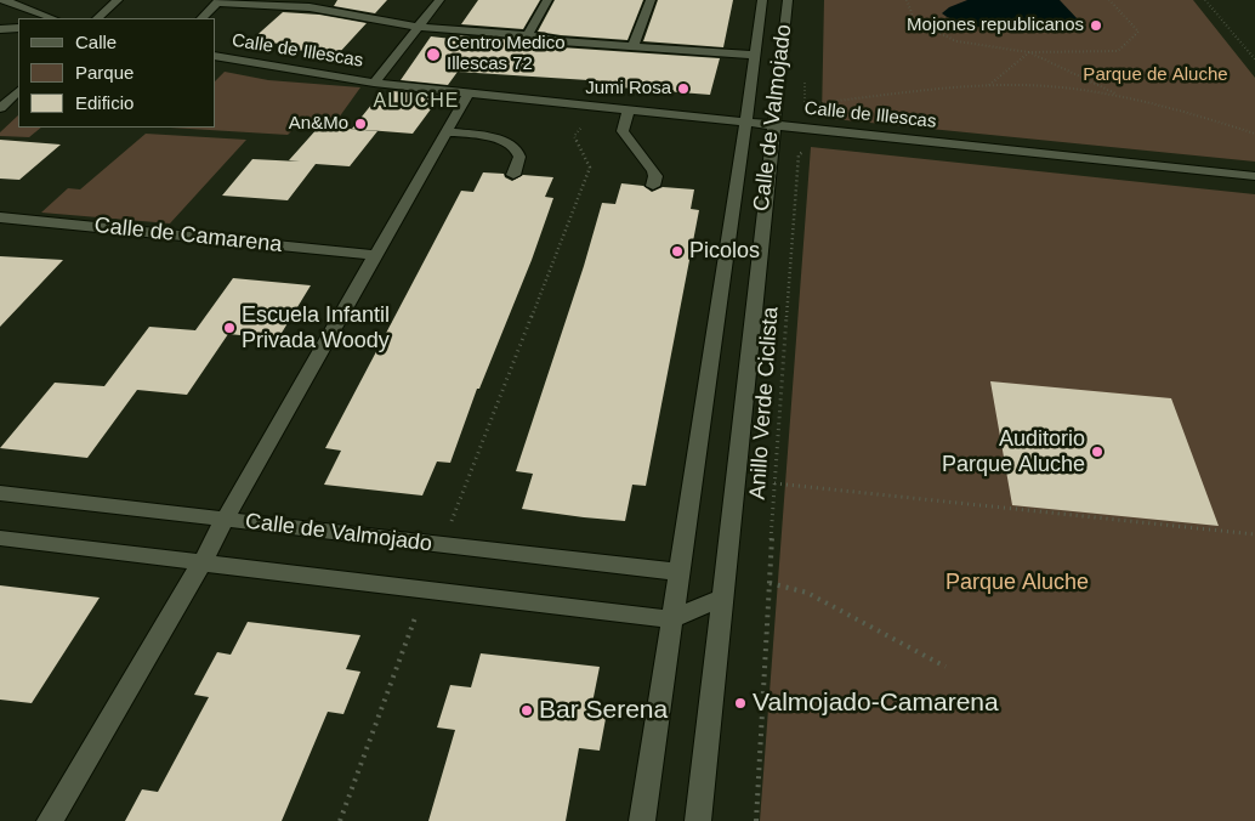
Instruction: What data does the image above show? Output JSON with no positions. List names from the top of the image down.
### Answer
{
  "streets": {
    "street": ["Calle de Illescas", "Calle de Valmojado", "Calle de Camarena"],
    "path": ["Anillo Verde Ciclista"]
  },
  "crossings": [
    ["Calle de Illescas", "Calle de Valmojado"],
    ["Calle de Illescas", "Anillo Verde Ciclista"]
  ],
  "districts": ["ALUCHE"],
  "parks": ["Parque de Aluche", "Parque Aluche"],
  "places": [
    "Mojones republicanos",
    "Centro Medico Illescas 72",
    "Jumi Rosa",
    "An&Mo",
    "Picolos",
    "Escuela Infantil Privada Woody",
    "Auditorio Parque Aluche",
    "Valmojado-Camarena",
    "Bar Serena"
  ],
  "legend": ["Calle", "Parque", "Edificio"]
}
